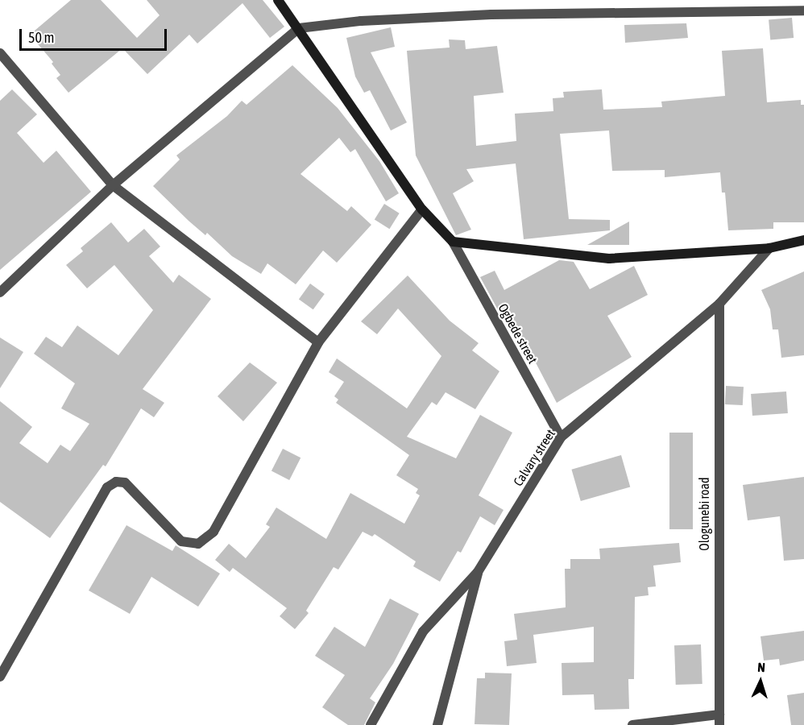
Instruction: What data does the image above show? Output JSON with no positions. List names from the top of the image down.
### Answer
{
  "streets": {
    "street": ["Ogbede street", "Calvary street", "Ologunebi road"]
  },
  "crossings": [
    ["Ogbede street", "Calvary street"],
    ["Calvary street", "Ologunebi road"]
  ],
  "scale_bar": "50 m",
  "north": "top"
}
